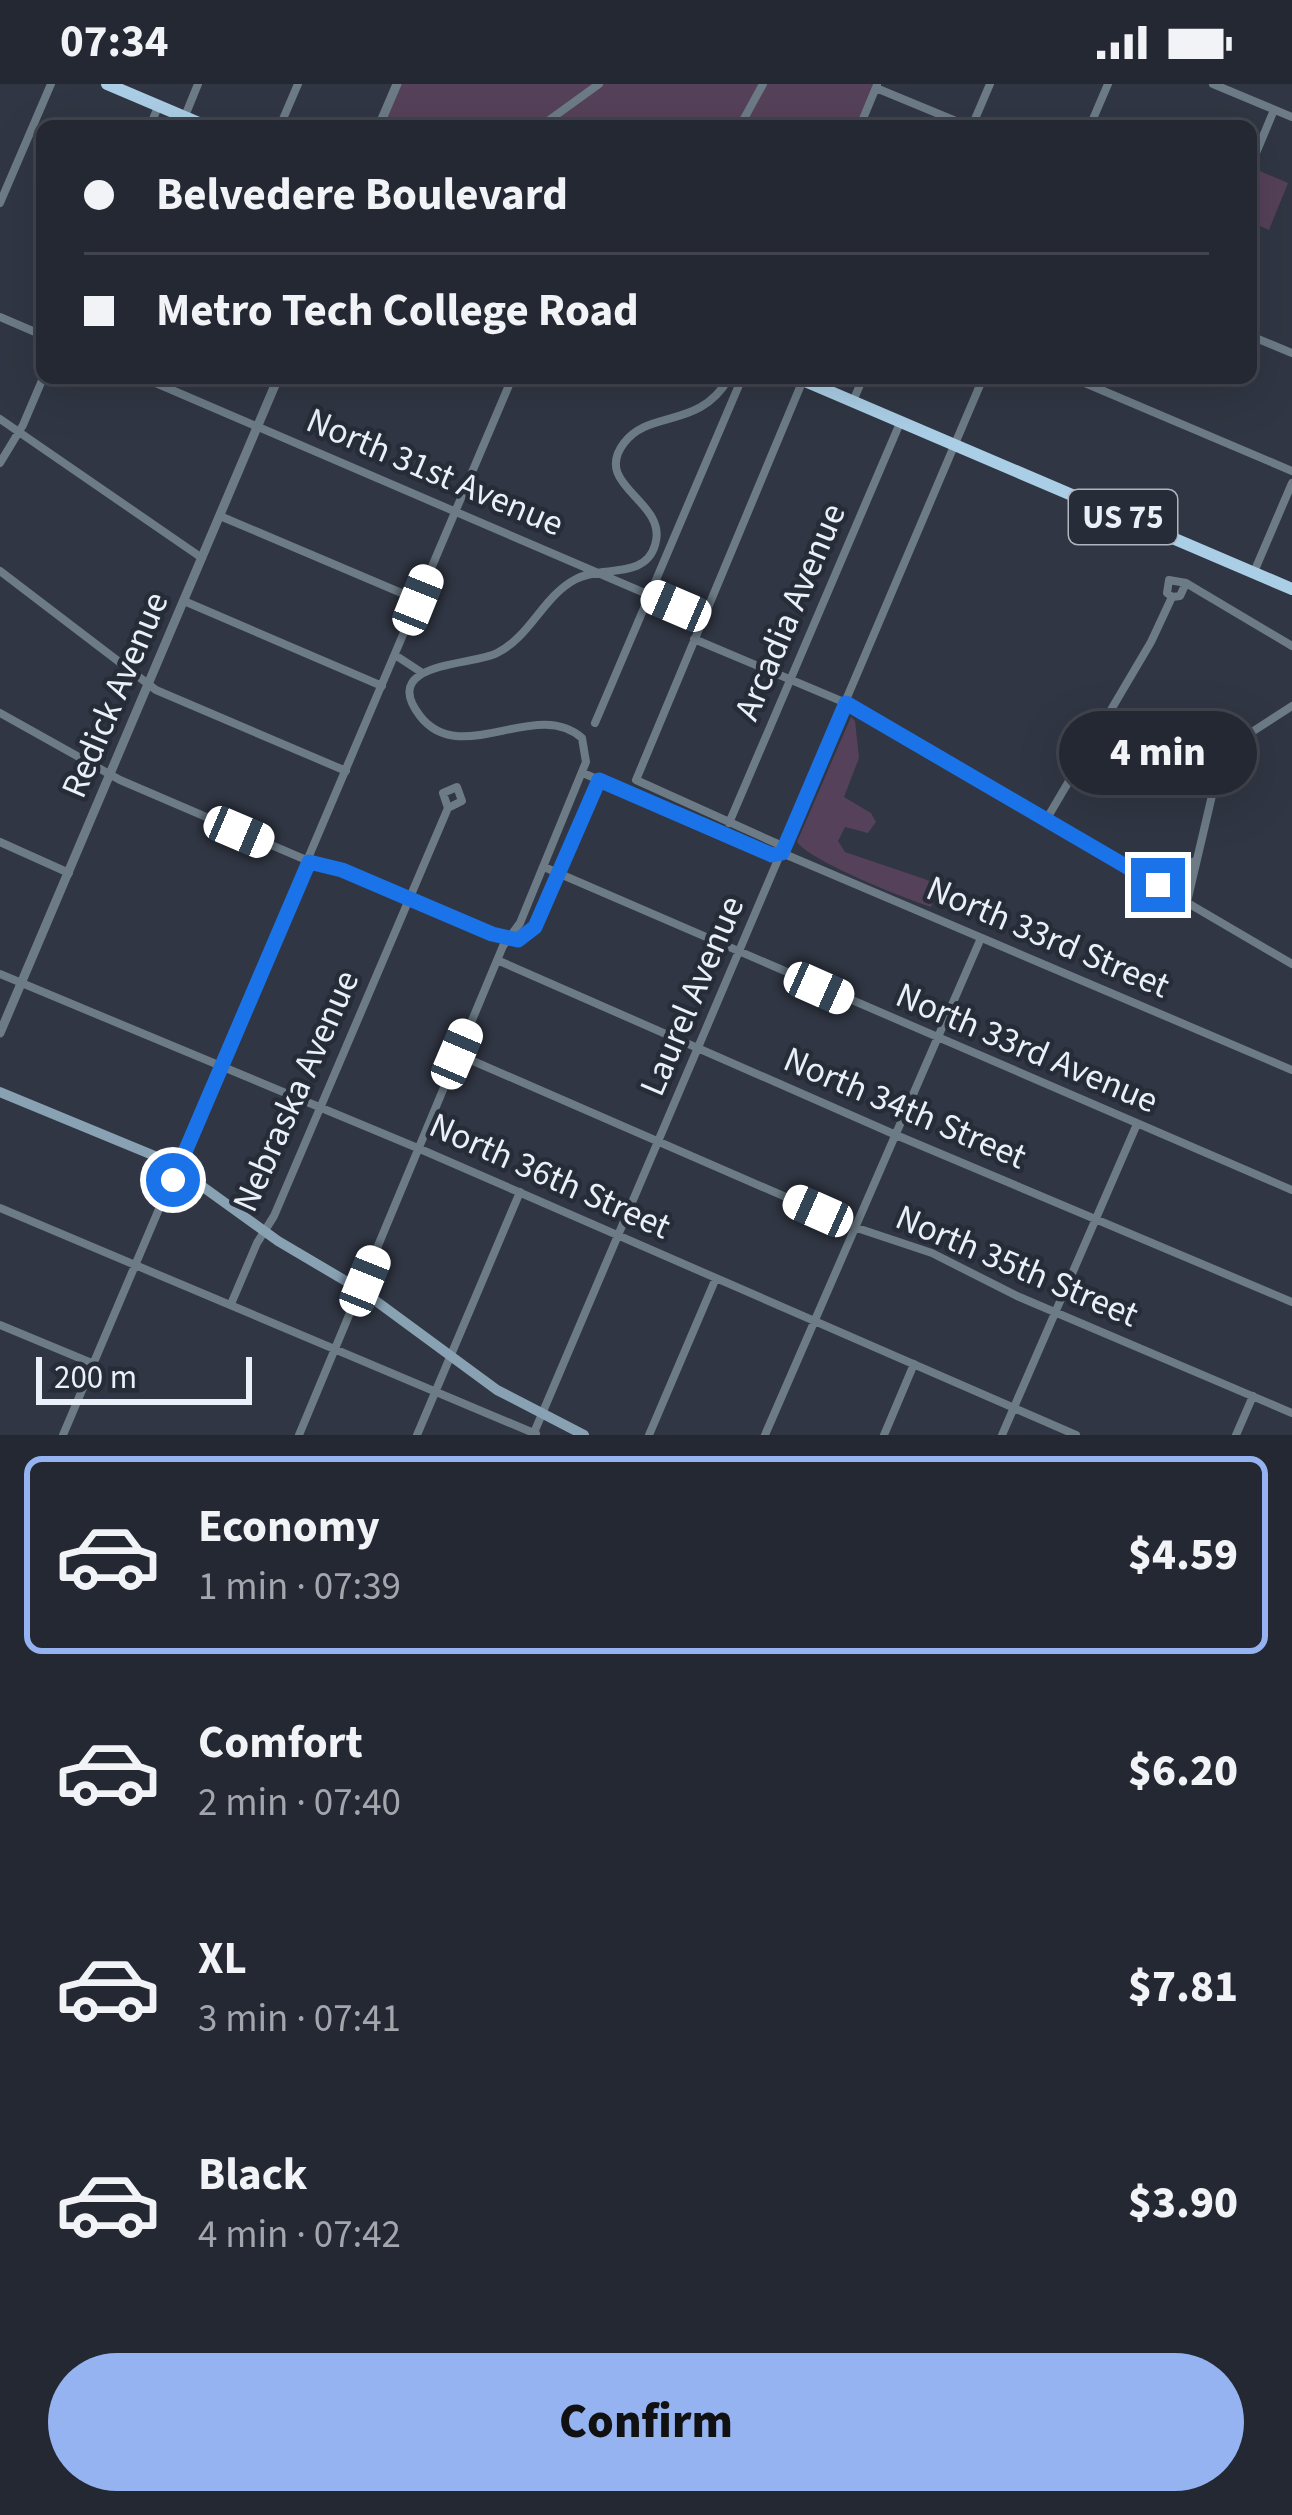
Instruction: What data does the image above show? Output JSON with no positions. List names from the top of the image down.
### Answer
{
  "streets": {
    "highway": ["US 75"],
    "street": [
      "North 31st Avenue",
      "Arcadia Avenue",
      "Redick Avenue",
      "North 33rd Street",
      "Laurel Avenue",
      "North 33rd Avenue",
      "Nebraska Avenue",
      "North 34th Street",
      "North 36th Street",
      "North 35th Street"
    ]
  },
  "crossings": [
    ["North 31st Avenue", "Redick Avenue"],
    ["US 75", "Arcadia Avenue"],
    ["US 75", "Laurel Avenue"],
    ["Arcadia Avenue", "North 33rd Street"],
    ["Redick Avenue", "North 36th Street"],
    ["North 33rd Street", "Laurel Avenue"],
    ["Laurel Avenue", "North 33rd Avenue"],
    ["Laurel Avenue", "North 34th Street"],
    ["Laurel Avenue", "North 36th Street"],
    ["Laurel Avenue", "North 35th Street"],
    ["Nebraska Avenue", "North 36th Street"]
  ],
  "scale_bar": "200 m",
  "page": {
    "status": "07:34",
    "banner": ["Belvedere Boulevard", "Metro Tech College Road"],
    "bubble": "4 min",
    "scale": "200 m",
    "list": [
      {
        "name": "Economy",
        "note": "1 min · 07:39",
        "value": "$4.59"
      },
      {
        "name": "Comfort",
        "note": "2 min · 07:40",
        "value": "$6.20"
      },
      {
        "name": "XL",
        "note": "3 min · 07:41",
        "value": "$7.81"
      },
      {
        "name": "Black",
        "note": "4 min · 07:42",
        "value": "$3.90"
      }
    ],
    "buttons": "Confirm"
  }
}
